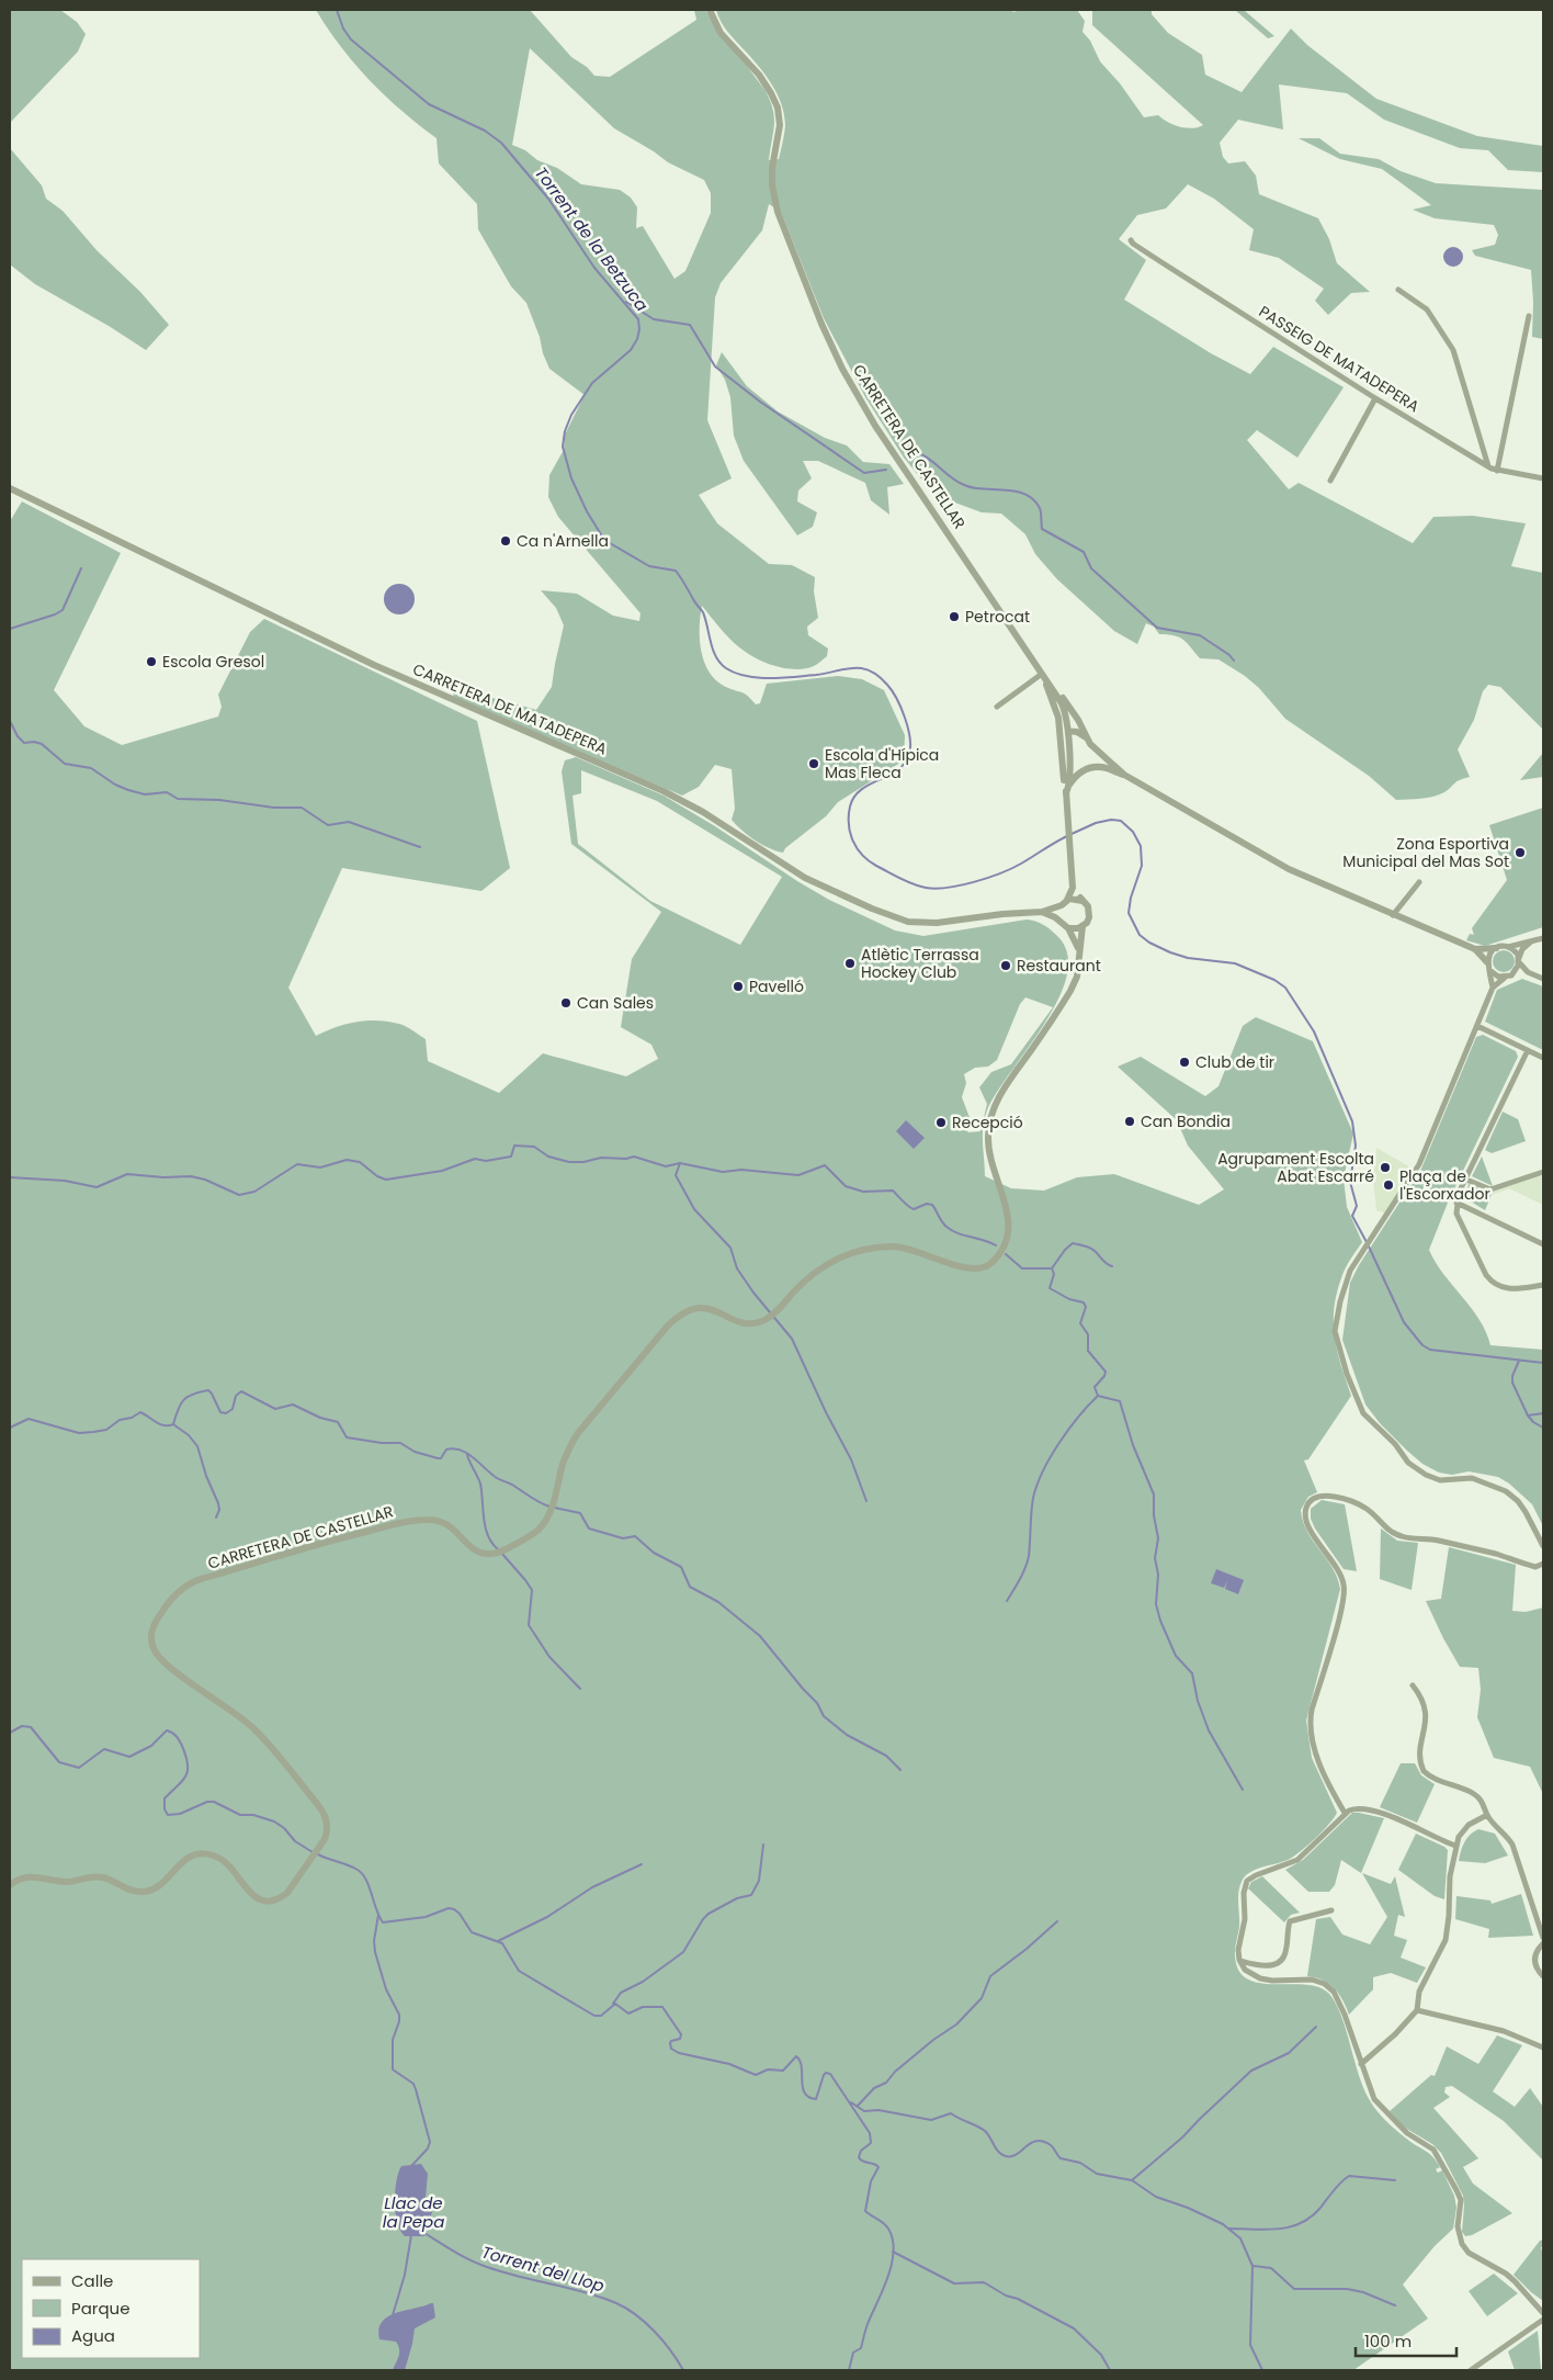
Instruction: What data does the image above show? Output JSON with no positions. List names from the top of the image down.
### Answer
{
  "streets": {
    "street": ["PASSEIG DE MATADEPERA", "CARRETERA DE CASTELLAR", "CARRETERA DE MATADEPERA"]
  },
  "crossings": [
    ["CARRETERA DE CASTELLAR", "CARRETERA DE MATADEPERA"]
  ],
  "water": ["Torrent de la Betzuca", "Llac de la Pepa", "Torrent del Llop"],
  "places": [
    "Ca n'Arnella",
    "Petrocat",
    "Escola Gresol",
    "Escola d'Hípica Mas Fleca",
    "Zona Esportiva Municipal del Mas Sot",
    "Atlètic Terrassa Hockey Club",
    "Restaurant",
    "Pavelló",
    "Can Sales",
    "Club de tir",
    "Can Bondia",
    "Recepció",
    "Agrupament Escolta Abat Escarré",
    "Plaça de l'Escorxador"
  ],
  "legend": ["Calle", "Parque", "Agua"],
  "scale_bar": "100 m"
}
